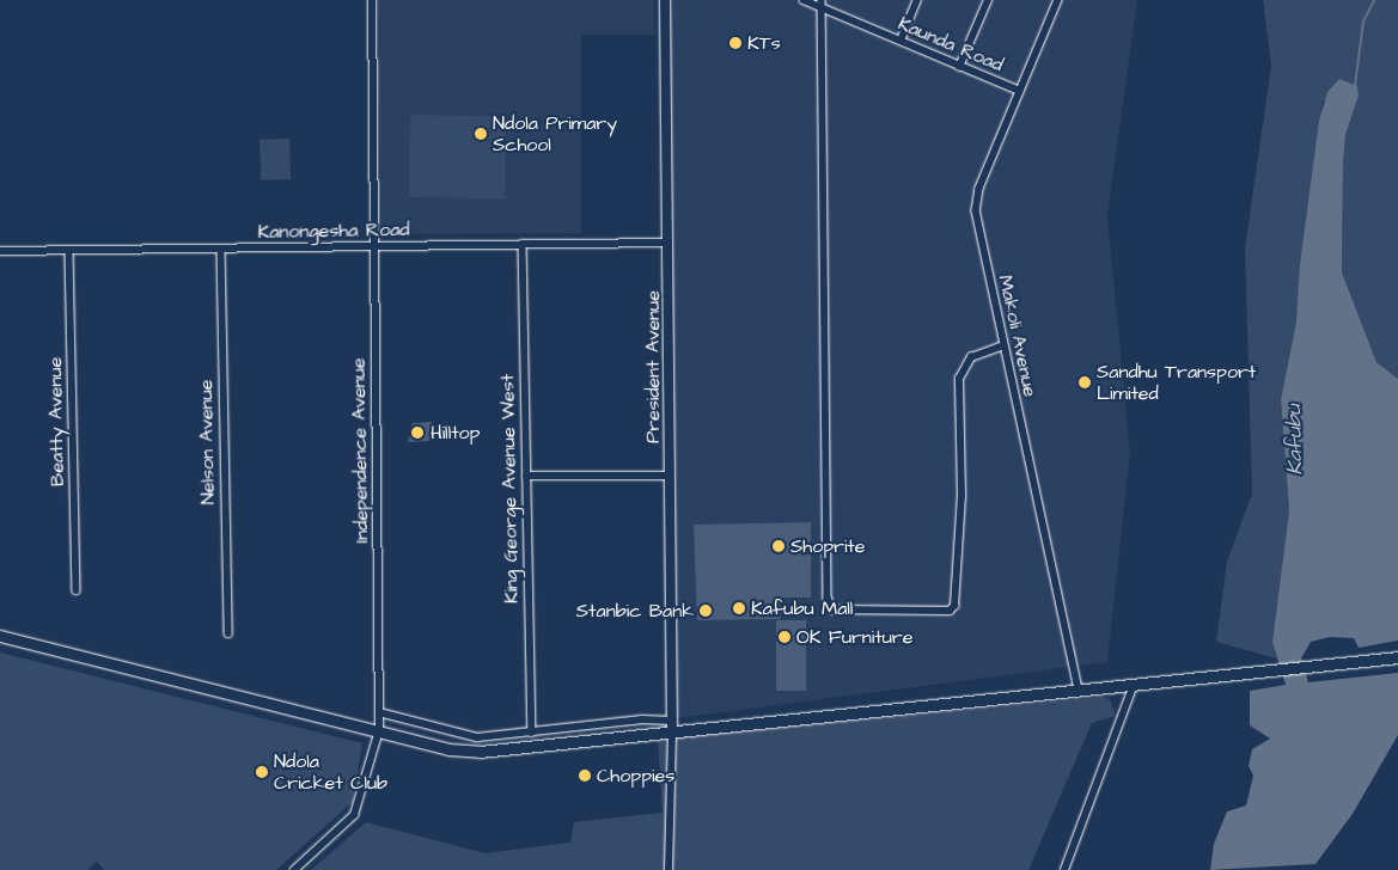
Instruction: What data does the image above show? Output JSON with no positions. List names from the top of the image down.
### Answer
{
  "streets": {
    "main road": ["President Avenue"],
    "street": [
      "Kaunda Road",
      "Kanongesha Road",
      "Makoli Avenue",
      "Beatty Avenue",
      "Nelson Avenue",
      "Independence Avenue",
      "King George Avenue West"
    ]
  },
  "crossings": [
    ["Kaunda Road", "Makoli Avenue"],
    ["Kanongesha Road", "President Avenue"],
    ["Kanongesha Road", "Beatty Avenue"],
    ["Kanongesha Road", "Nelson Avenue"],
    ["Kanongesha Road", "Independence Avenue"],
    ["Kanongesha Road", "King George Avenue West"]
  ],
  "water": ["Kafubu"],
  "places": [
    "KTs",
    "Ndola Primary School",
    "Sandhu Transport Limited",
    "Hilltop",
    "Shoprite",
    "Kafubu Mall",
    "Stanbic Bank",
    "OK Furniture",
    "Ndola Cricket Club",
    "Choppies"
  ]
}
